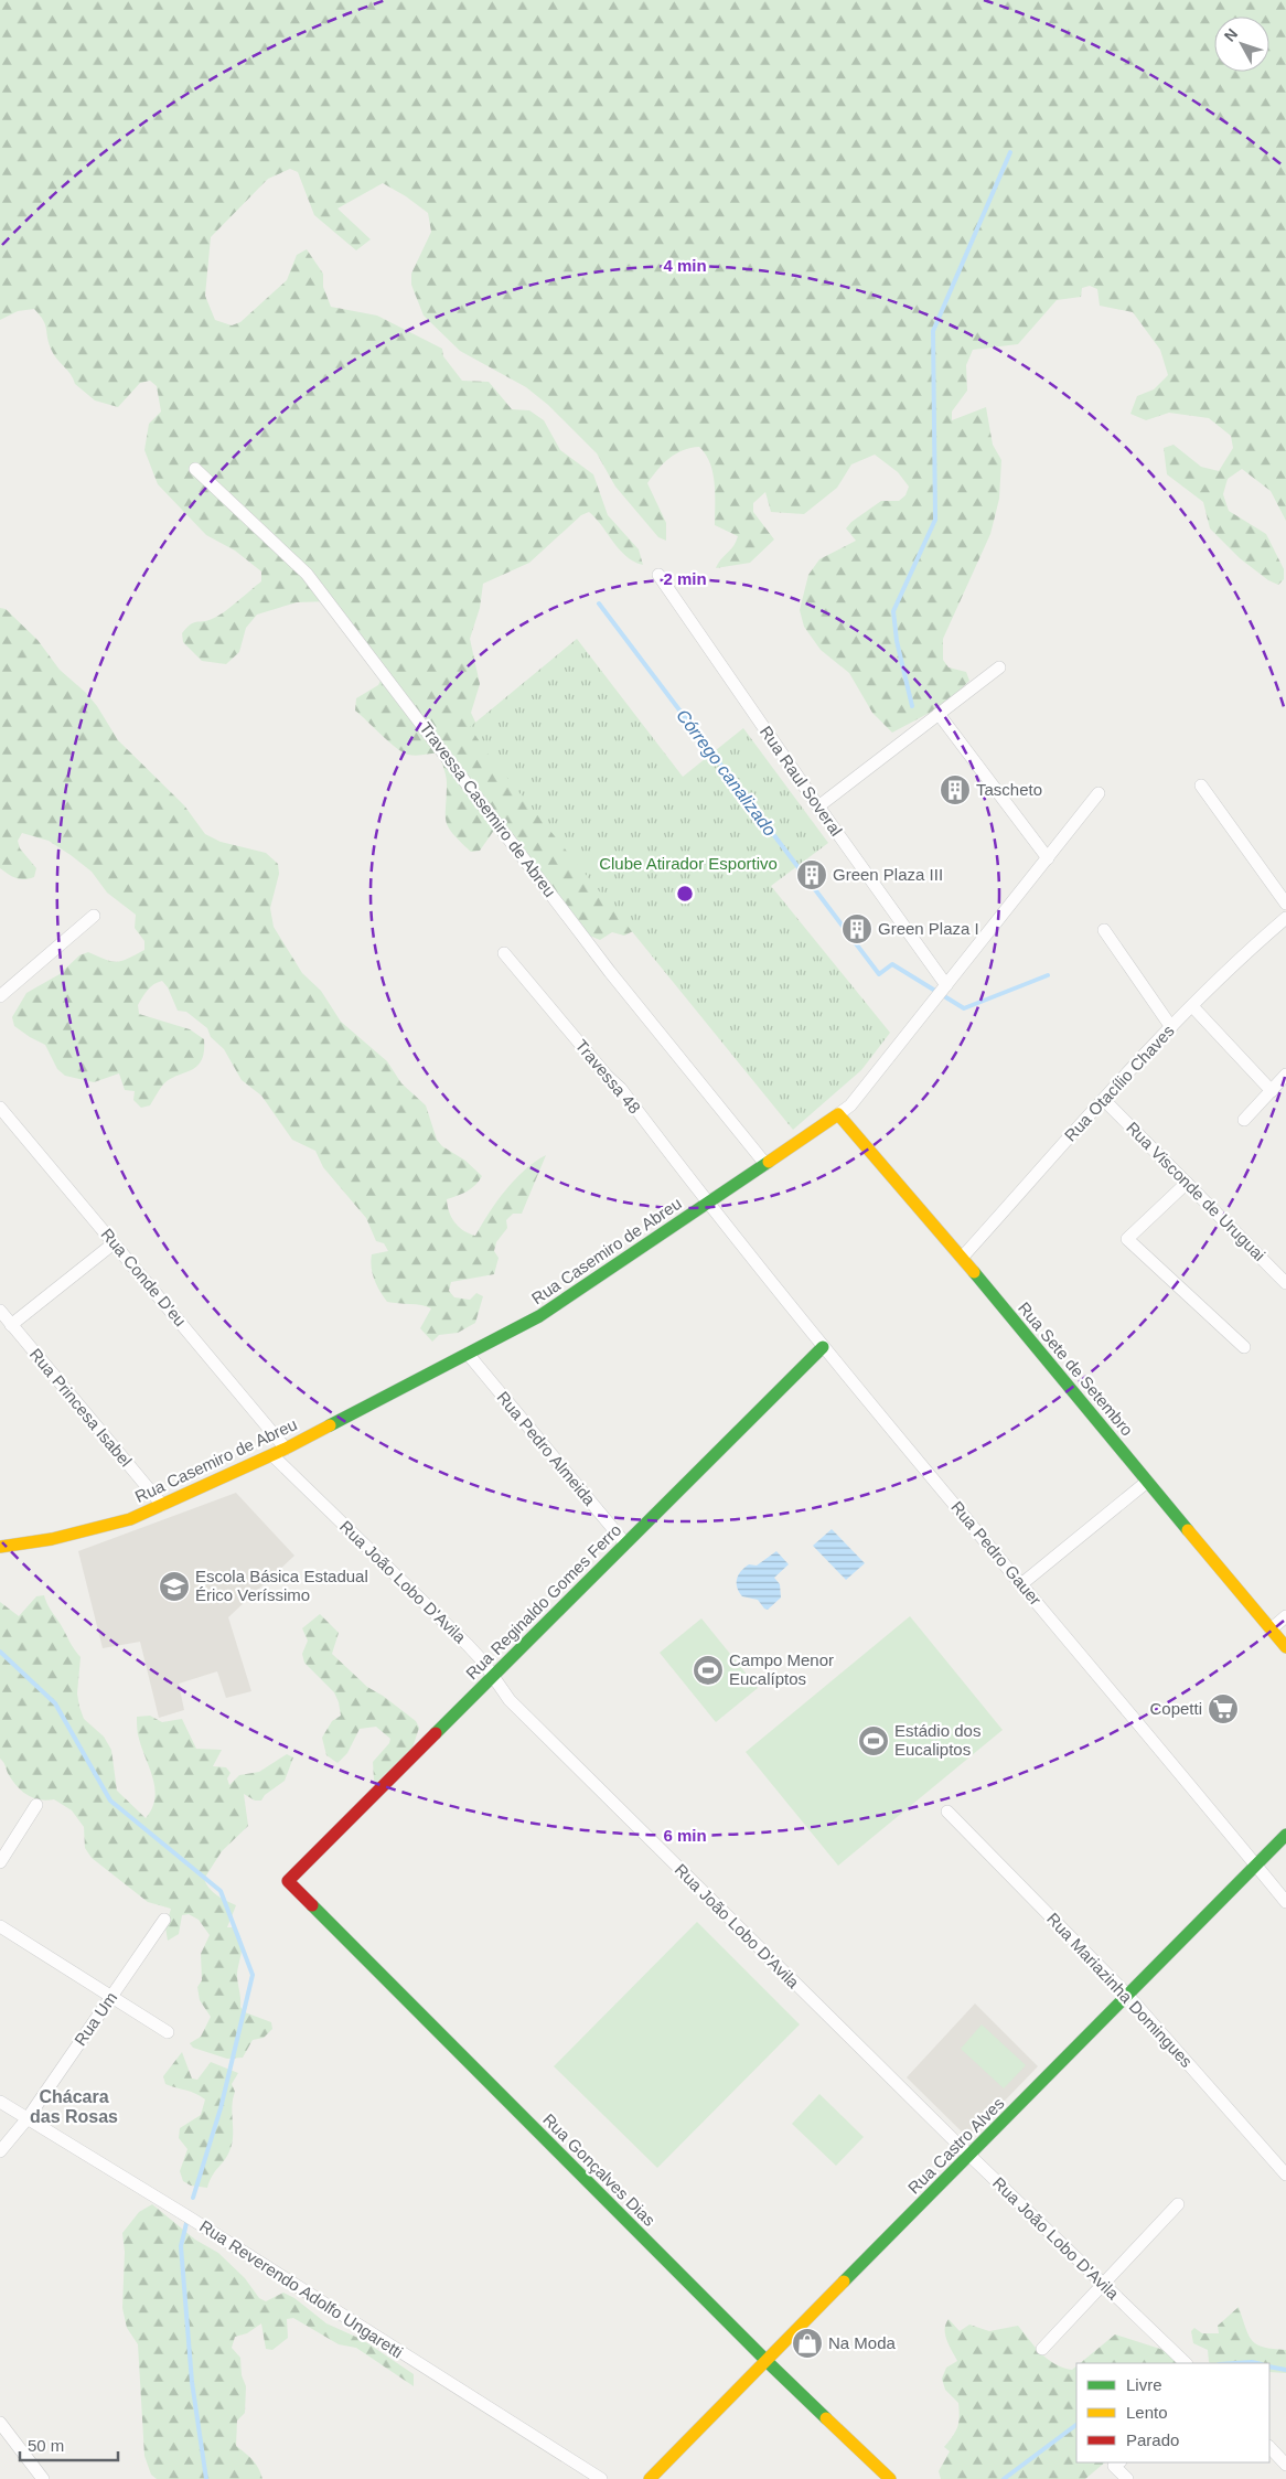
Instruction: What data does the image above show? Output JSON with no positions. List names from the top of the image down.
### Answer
{
  "streets": {
    "street": [
      "Rua Raul Soveral",
      "Travessa Casemiro de Abreu",
      "Travessa 48",
      "Rua Otacílio Chaves",
      "Rua Visconde de Uruguai",
      "Rua Casemiro de Abreu",
      "Rua Conde D'eu",
      "Rua Sete de Setembro",
      "Rua Princesa Isabel",
      "Rua Pedro Almeida",
      "Rua Pedro Gauer",
      "Rua João Lobo D'Avila",
      "Rua Reginaldo Gomes Ferro",
      "Rua Mariazinha Domingues",
      "Rua Um",
      "Rua Castro Alves",
      "Rua Gonçalves Dias",
      "Rua Reverendo Adolfo Ungaretti"
    ]
  },
  "crossings": [
    ["Rua Raul Soveral", "Rua Casemiro de Abreu"],
    ["Travessa Casemiro de Abreu", "Rua Casemiro de Abreu"],
    ["Travessa 48", "Rua Casemiro de Abreu"],
    ["Travessa 48", "Rua Pedro Gauer"],
    ["Rua Otacílio Chaves", "Rua Visconde de Uruguai"],
    ["Rua Otacílio Chaves", "Rua Sete de Setembro"],
    ["Rua Casemiro de Abreu", "Rua Conde D'eu"],
    ["Rua Casemiro de Abreu", "Rua Sete de Setembro"],
    ["Rua Casemiro de Abreu", "Rua Princesa Isabel"],
    ["Rua Casemiro de Abreu", "Rua Pedro Almeida"],
    ["Rua Casemiro de Abreu", "Rua Pedro Gauer"],
    ["Rua Casemiro de Abreu", "Rua João Lobo D'Avila"],
    ["Rua Pedro Almeida", "Rua Reginaldo Gomes Ferro"],
    ["Rua Pedro Gauer", "Rua Reginaldo Gomes Ferro"],
    ["Rua Pedro Gauer", "Rua Castro Alves"],
    ["Rua João Lobo D'Avila", "Rua Reginaldo Gomes Ferro"],
    ["Rua João Lobo D'Avila", "Rua Castro Alves"],
    ["Rua Reginaldo Gomes Ferro", "Rua Gonçalves Dias"],
    ["Rua Mariazinha Domingues", "Rua Castro Alves"],
    ["Rua Um", "Rua Reverendo Adolfo Ungaretti"],
    ["Rua Castro Alves", "Rua Gonçalves Dias"]
  ],
  "districts": ["Chácara das Rosas"],
  "water": ["Córrego canalizado"],
  "parks": ["Clube Atirador Esportivo"],
  "places": {
    "building": ["Tascheto", "Green Plaza III", "Green Plaza I"],
    "school or university": ["Escola Básica Estadual Érico Veríssimo"],
    "sports": ["Campo Menor Eucalíptos", "Estádio dos Eucaliptos"],
    "supermarket": ["Copetti"],
    "shop": ["Na Moda"]
  },
  "legend": ["Livre", "Lento", "Parado"],
  "scale_bar": "50 m",
  "north": "top left",
  "rings": ["4 min", "2 min", "6 min"]
}
